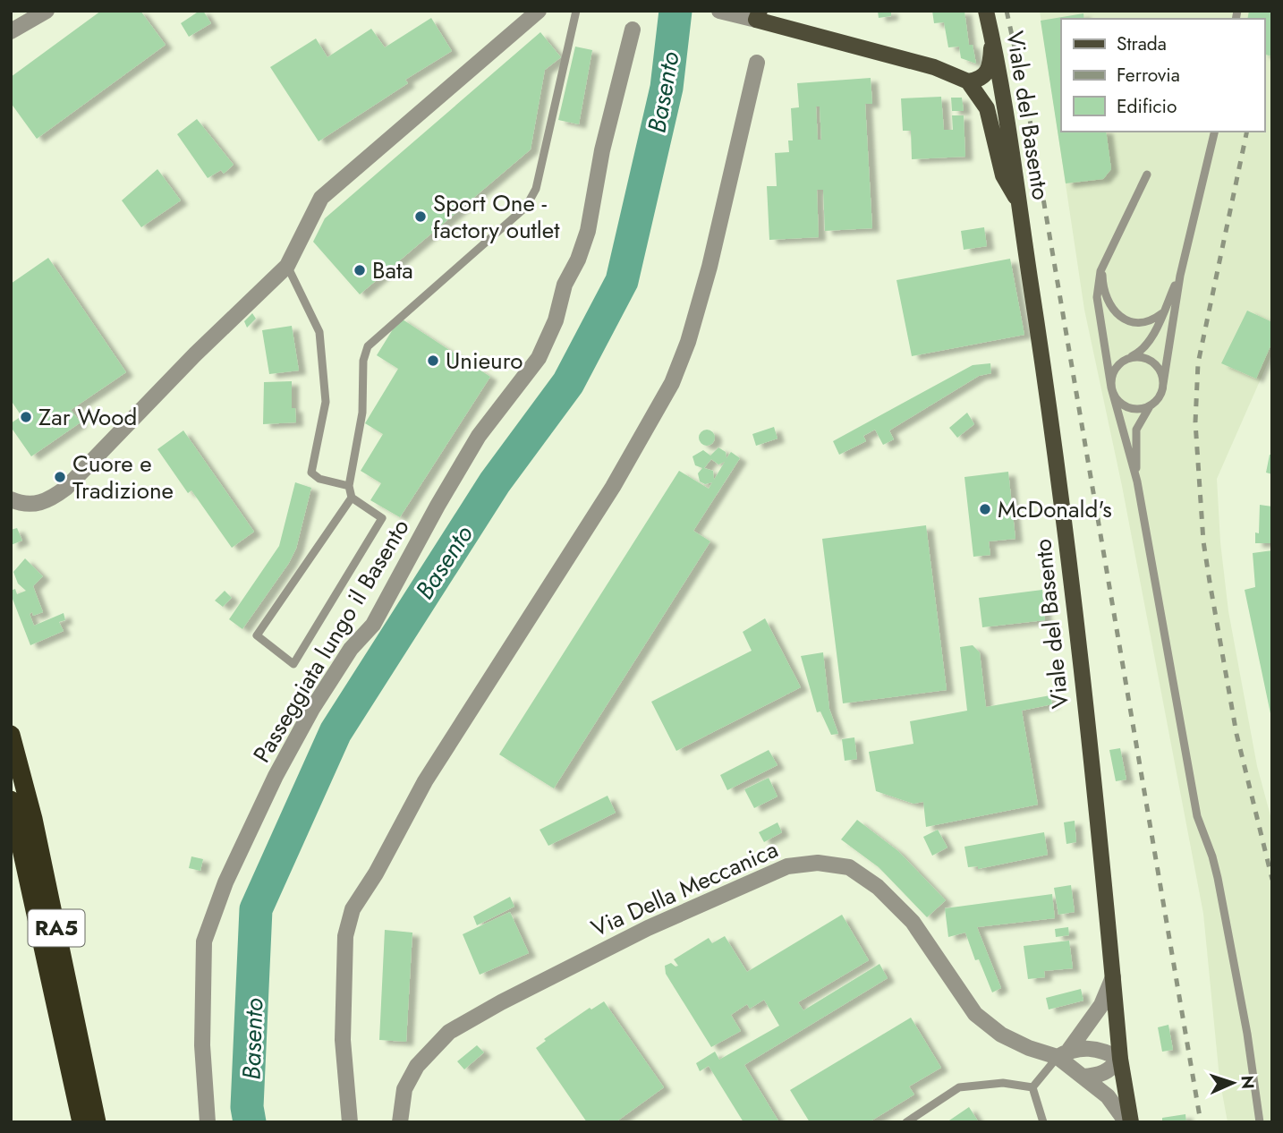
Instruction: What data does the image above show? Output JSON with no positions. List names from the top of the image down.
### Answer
{
  "streets": {
    "highway": ["RA5"],
    "main road": ["Viale del Basento"],
    "street": ["Passeggiata lungo il Basento", "Via Della Meccanica"]
  },
  "water": ["Basento"],
  "places": [
    "Sport One - factory outlet",
    "Bata",
    "Unieuro",
    "Zar Wood",
    "Cuore e Tradizione",
    "McDonald's"
  ],
  "legend": ["Strada", "Ferrovia", "Edificio"],
  "north": "right"
}
